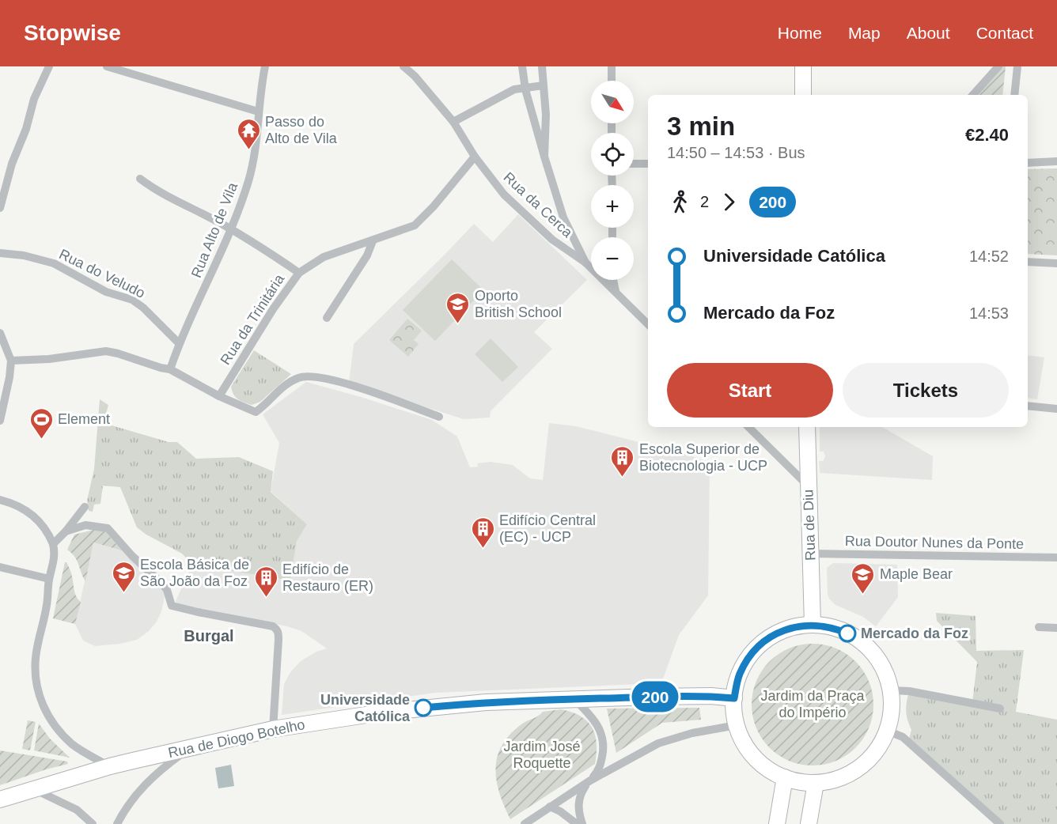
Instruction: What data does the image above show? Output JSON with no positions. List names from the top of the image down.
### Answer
{
  "streets": {
    "main road": ["Rua de Diu", "Rua de Diogo Botelho"],
    "street": [
      "Rua da Cerca",
      "Rua Alto de Vila",
      "Rua do Veludo",
      "Rua da Trinitária",
      "Rua Doutor Nunes da Ponte"
    ]
  },
  "crossings": [
    ["Rua da Cerca", "Rua da Trinitária"],
    ["Rua Alto de Vila", "Rua do Veludo"],
    ["Rua de Diu", "Rua Doutor Nunes da Ponte"],
    ["Rua de Diu", "Rua de Diogo Botelho"]
  ],
  "districts": ["Burgal"],
  "parks": ["Jardim da Praça do Império", "Jardim José Roquette"],
  "places": {
    "temple": ["Passo do Alto de Vila"],
    "school or university": ["Oporto British School", "Escola Básica de São João da Foz", "Maple Bear"],
    "sports": ["Element"],
    "building": ["Escola Superior de Biotecnologia - UCP", "Edifício Central (EC) - UCP", "Edifício de Restauro (ER)"],
    "other": ["Mercado da Foz", "Universidade Católica"]
  },
  "lines": ["bus line 200"],
  "north": "bottom right",
  "page": {
    "header": "Stopwise",
    "nav": [
      "Home",
      "Map",
      "About",
      "Contact"
    ],
    "on_map": "200",
    "map_buttons": ["+", "−"],
    "heading": ["3 min", "14:50 – 14:53 · Bus", "€2.40"],
    "legs": ["2", "200"],
    "list": [
      {
        "name": "Universidade Católica",
        "value": "14:52"
      },
      {
        "name": "Mercado da Foz",
        "value": "14:53"
      }
    ],
    "buttons": ["Start", "Tickets"]
  }
}
